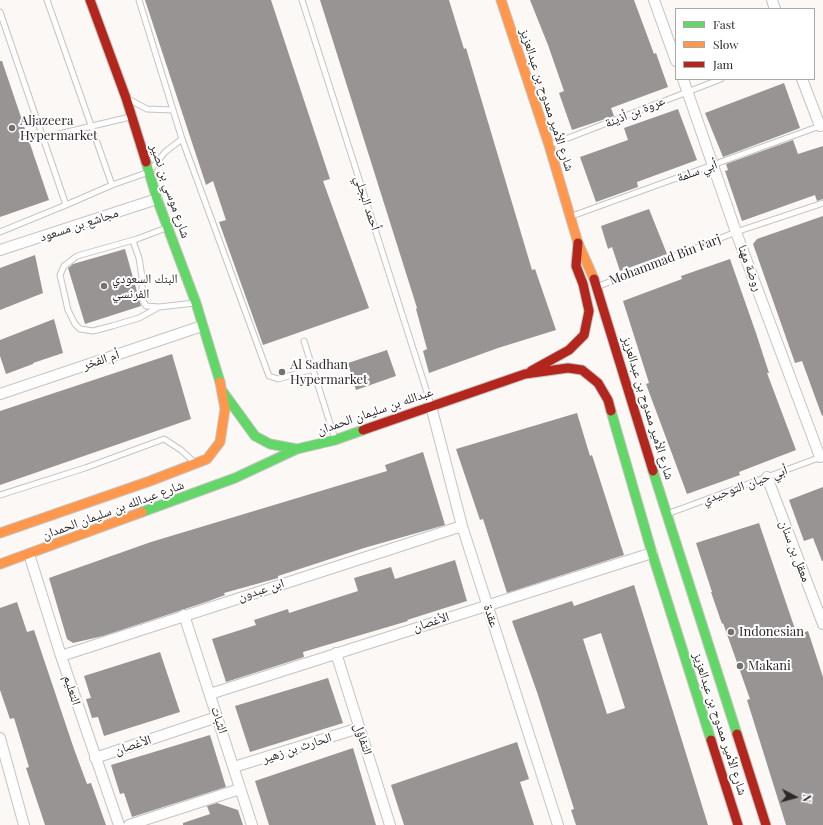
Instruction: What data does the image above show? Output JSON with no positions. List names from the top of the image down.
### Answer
{
  "streets": {
    "street": [
      "شارع الأمير ممدوح بن عبدالعزيز",
      "شارع موسي بن نصير",
      "مجاشع بن مسعود",
      "روضة مهنا",
      "أم الفخر",
      "عبدالله بن سليمان الحمدان",
      "شارع عبدالله بن سليمان الحمدان",
      "معقل بن سنان",
      "ابن عبدون",
      "عقدة",
      "الأغصان",
      "التعليم",
      "الثبات",
      "التفاؤل",
      "الحارث بن زهير"
    ],
    "lane": [
      "عروة بن أذينة",
      "أبي سلمة",
      "أحمد البجلي",
      "Mohammad Bin Farj",
      "أبي حيان التوحيدي"
    ]
  },
  "crossings": [
    ["شارع الأمير ممدوح بن عبدالعزيز", "عروة بن أذينة"],
    ["شارع الأمير ممدوح بن عبدالعزيز", "أبي سلمة"],
    ["شارع الأمير ممدوح بن عبدالعزيز", "Mohammad Bin Farj"],
    ["شارع الأمير ممدوح بن عبدالعزيز", "عبدالله بن سليمان الحمدان"],
    ["شارع الأمير ممدوح بن عبدالعزيز", "أبي حيان التوحيدي"],
    ["شارع الأمير ممدوح بن عبدالعزيز", "الأغصان"],
    ["عروة بن أذينة", "روضة مهنا"],
    ["أبي سلمة", "روضة مهنا"],
    ["شارع موسي بن نصير", "مجاشع بن مسعود"],
    ["شارع موسي بن نصير", "أم الفخر"],
    ["أحمد البجلي", "عبدالله بن سليمان الحمدان"],
    ["أحمد البجلي", "عقدة"],
    ["Mohammad Bin Farj", "روضة مهنا"],
    ["روضة مهنا", "أبي حيان التوحيدي"],
    ["عبدالله بن سليمان الحمدان", "شارع عبدالله بن سليمان الحمدان"],
    ["عبدالله بن سليمان الحمدان", "عقدة"],
    ["أبي حيان التوحيدي", "معقل بن سنان"],
    ["شارع عبدالله بن سليمان الحمدان", "التعليم"],
    ["ابن عبدون", "عقدة"],
    ["ابن عبدون", "التعليم"],
    ["ابن عبدون", "الثبات"],
    ["عقدة", "الأغصان"],
    ["الأغصان", "التعليم"],
    ["الأغصان", "الثبات"],
    ["الأغصان", "التفاؤل"],
    ["الثبات", "الحارث بن زهير"],
    ["التفاؤل", "الحارث بن زهير"]
  ],
  "places": [
    "Aljazeera Hypermarket",
    "البنك السعودي الفرنسي",
    "Al Sadhan Hypermarket",
    "Indonesian",
    "Makani"
  ],
  "legend": ["Fast", "Slow", "Jam"],
  "north": "right"
}
